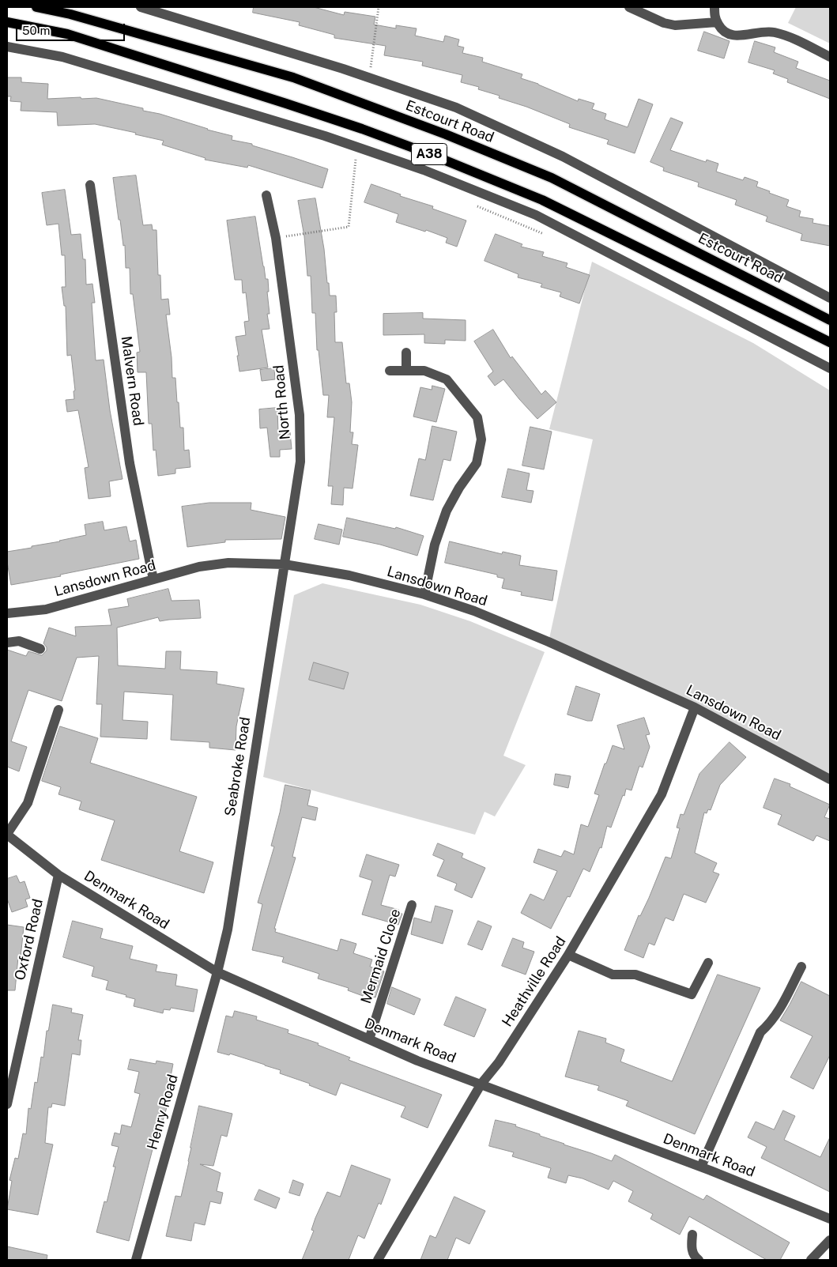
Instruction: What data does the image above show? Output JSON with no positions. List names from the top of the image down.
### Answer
{
  "streets": {
    "main road": ["Estcourt Road", "A38"],
    "street": [
      "Malvern Road",
      "North Road",
      "Lansdown Road",
      "Seabroke Road",
      "Denmark Road",
      "Oxford Road",
      "Mermaid Close",
      "Heathville Road",
      "Henry Road"
    ]
  },
  "crossings": [
    ["Malvern Road", "Lansdown Road"],
    ["North Road", "Lansdown Road"],
    ["North Road", "Seabroke Road"],
    ["Lansdown Road", "Seabroke Road"],
    ["Lansdown Road", "Heathville Road"],
    ["Seabroke Road", "Denmark Road"],
    ["Seabroke Road", "Henry Road"],
    ["Denmark Road", "Oxford Road"],
    ["Denmark Road", "Mermaid Close"],
    ["Denmark Road", "Heathville Road"],
    ["Denmark Road", "Henry Road"]
  ],
  "scale_bar": "50 m"
}
